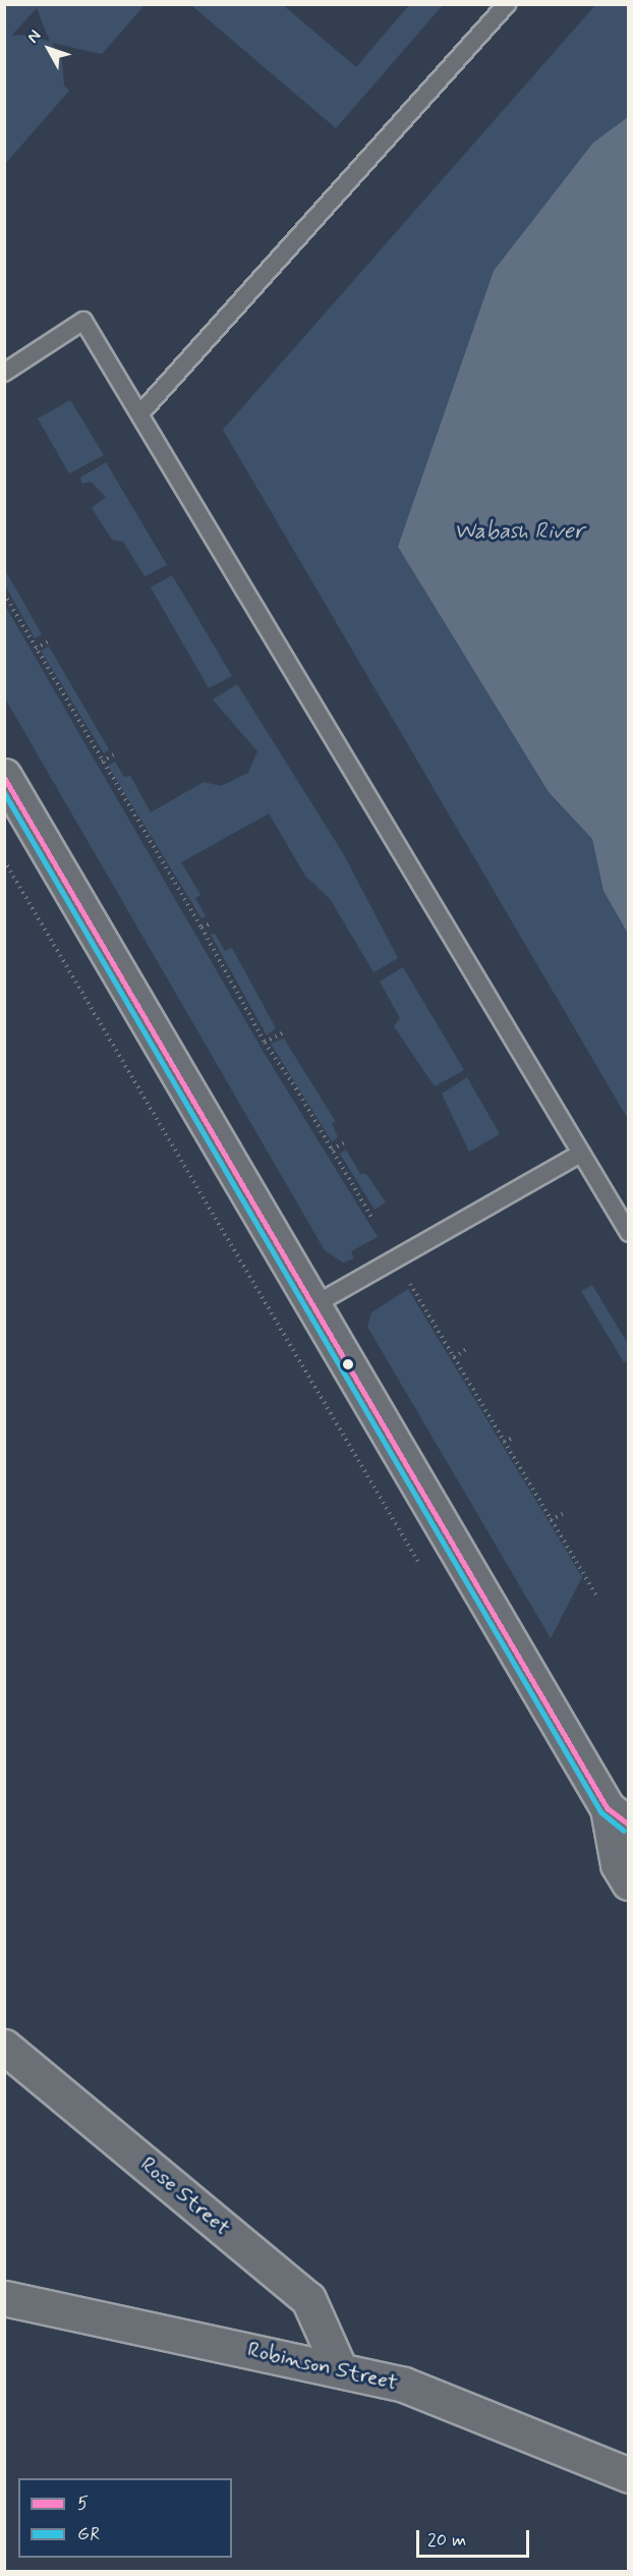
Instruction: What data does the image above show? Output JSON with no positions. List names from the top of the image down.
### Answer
{
  "streets": {
    "main road": ["Rose Street", "Robinson Street"]
  },
  "crossings": [
    ["Rose Street", "Robinson Street"]
  ],
  "water": ["Wabash River"],
  "lines": ["transit line 5", "transit line GR"],
  "legend": ["5", "GR"],
  "scale_bar": "20 m",
  "north": "top left"
}
